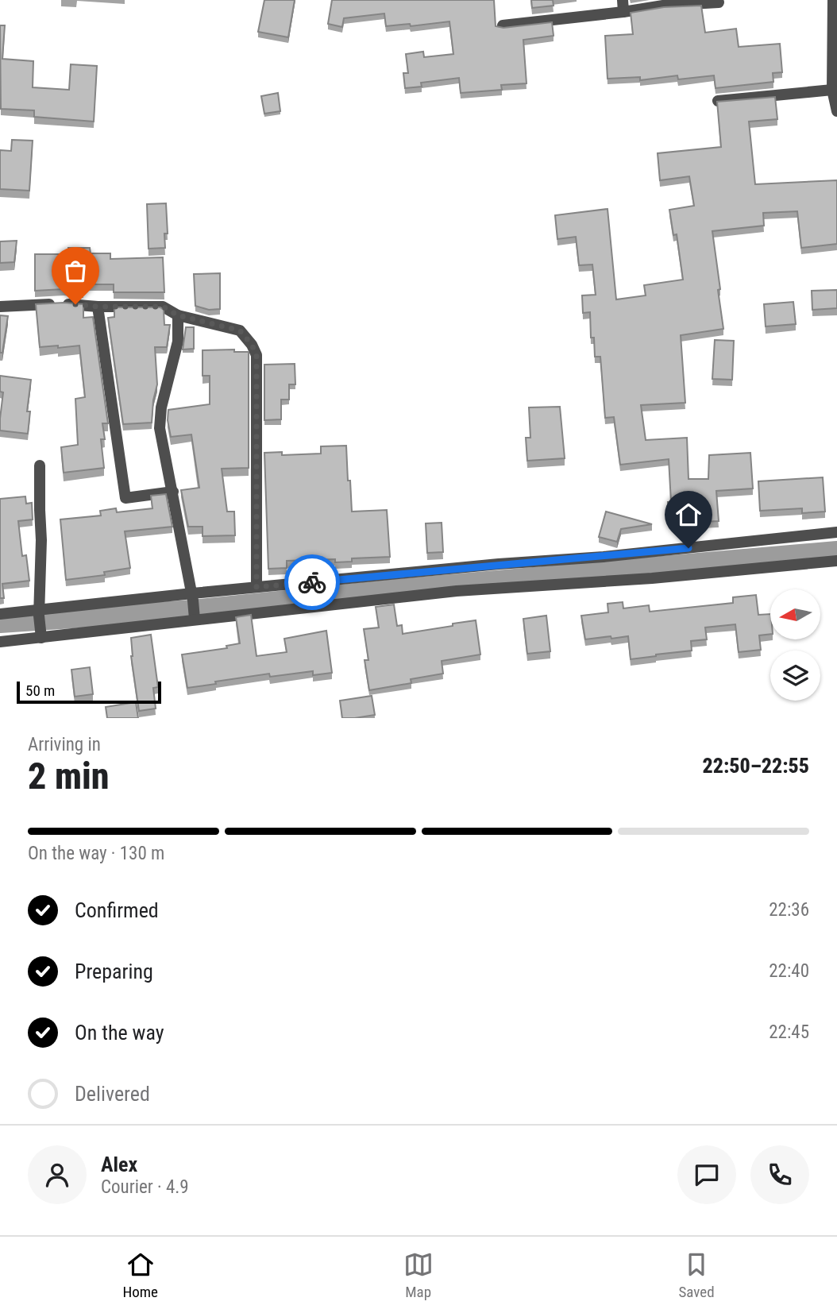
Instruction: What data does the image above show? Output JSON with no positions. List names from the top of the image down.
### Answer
{
  "scale_bar": "50 m",
  "north": "left",
  "page": {
    "scale": "50 m",
    "heading": ["2 min", "Arriving in", "22:50–22:55"],
    "panel": ["Alex", "Courier · 4.9"],
    "bar": "On the way · 130 m",
    "list": [
      ["Confirmed", "22:36"],
      ["Preparing", "22:40"],
      ["On the way", "22:45"],
      "Delivered"
    ],
    "tabs": ["Home", "Map", "Saved"]
  }
}
